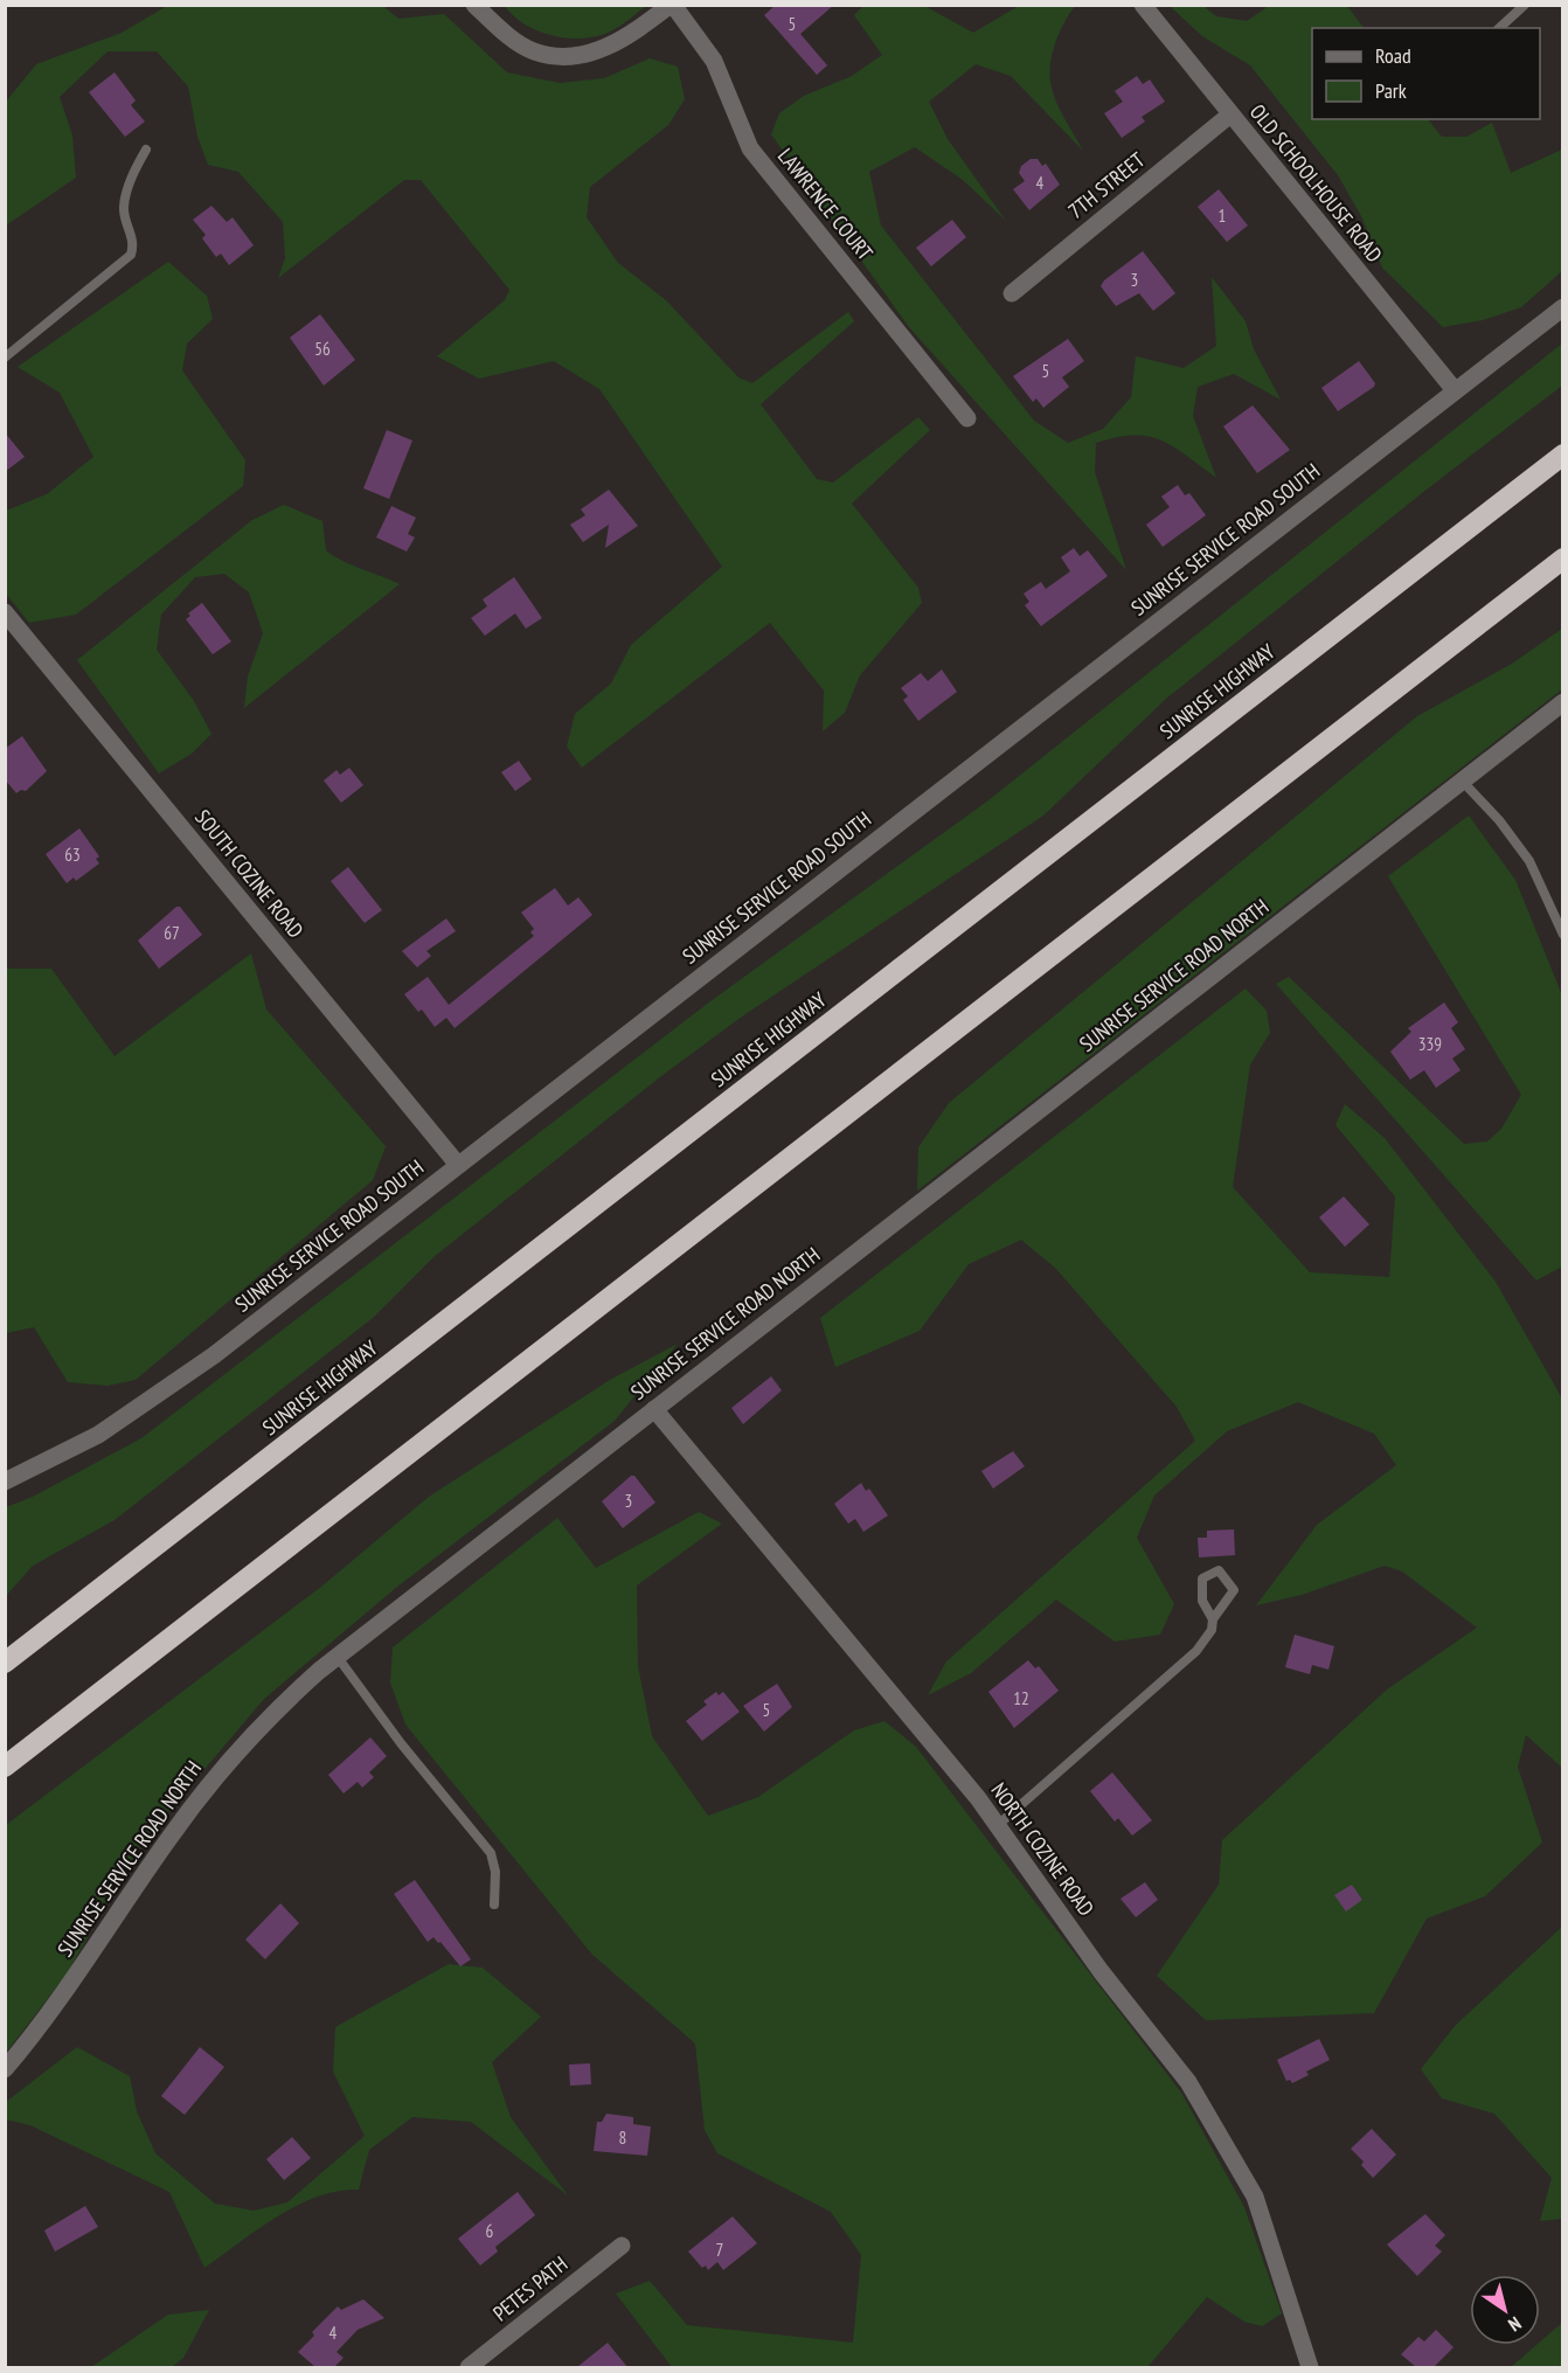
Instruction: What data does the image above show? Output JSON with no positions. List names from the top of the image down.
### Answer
{
  "streets": {
    "highway": ["SUNRISE HIGHWAY"],
    "street": [
      "OLD SCHOOLHOUSE ROAD",
      "7TH STREET",
      "LAWRENCE COURT",
      "SUNRISE SERVICE ROAD SOUTH",
      "SOUTH COZINE ROAD",
      "SUNRISE SERVICE ROAD NORTH",
      "NORTH COZINE ROAD",
      "PETES PATH"
    ]
  },
  "crossings": [
    ["OLD SCHOOLHOUSE ROAD", "7TH STREET"],
    ["OLD SCHOOLHOUSE ROAD", "SUNRISE SERVICE ROAD SOUTH"],
    ["SUNRISE SERVICE ROAD SOUTH", "SOUTH COZINE ROAD"],
    ["SUNRISE SERVICE ROAD NORTH", "NORTH COZINE ROAD"]
  ],
  "house_numbers": [
    "5",
    "4",
    "1",
    "3",
    "56",
    "5",
    "63",
    "67",
    "339",
    "3",
    "12",
    "5",
    "8",
    "6",
    "7",
    "4"
  ],
  "legend": ["Road", "Park"],
  "north": "bottom right"
}
